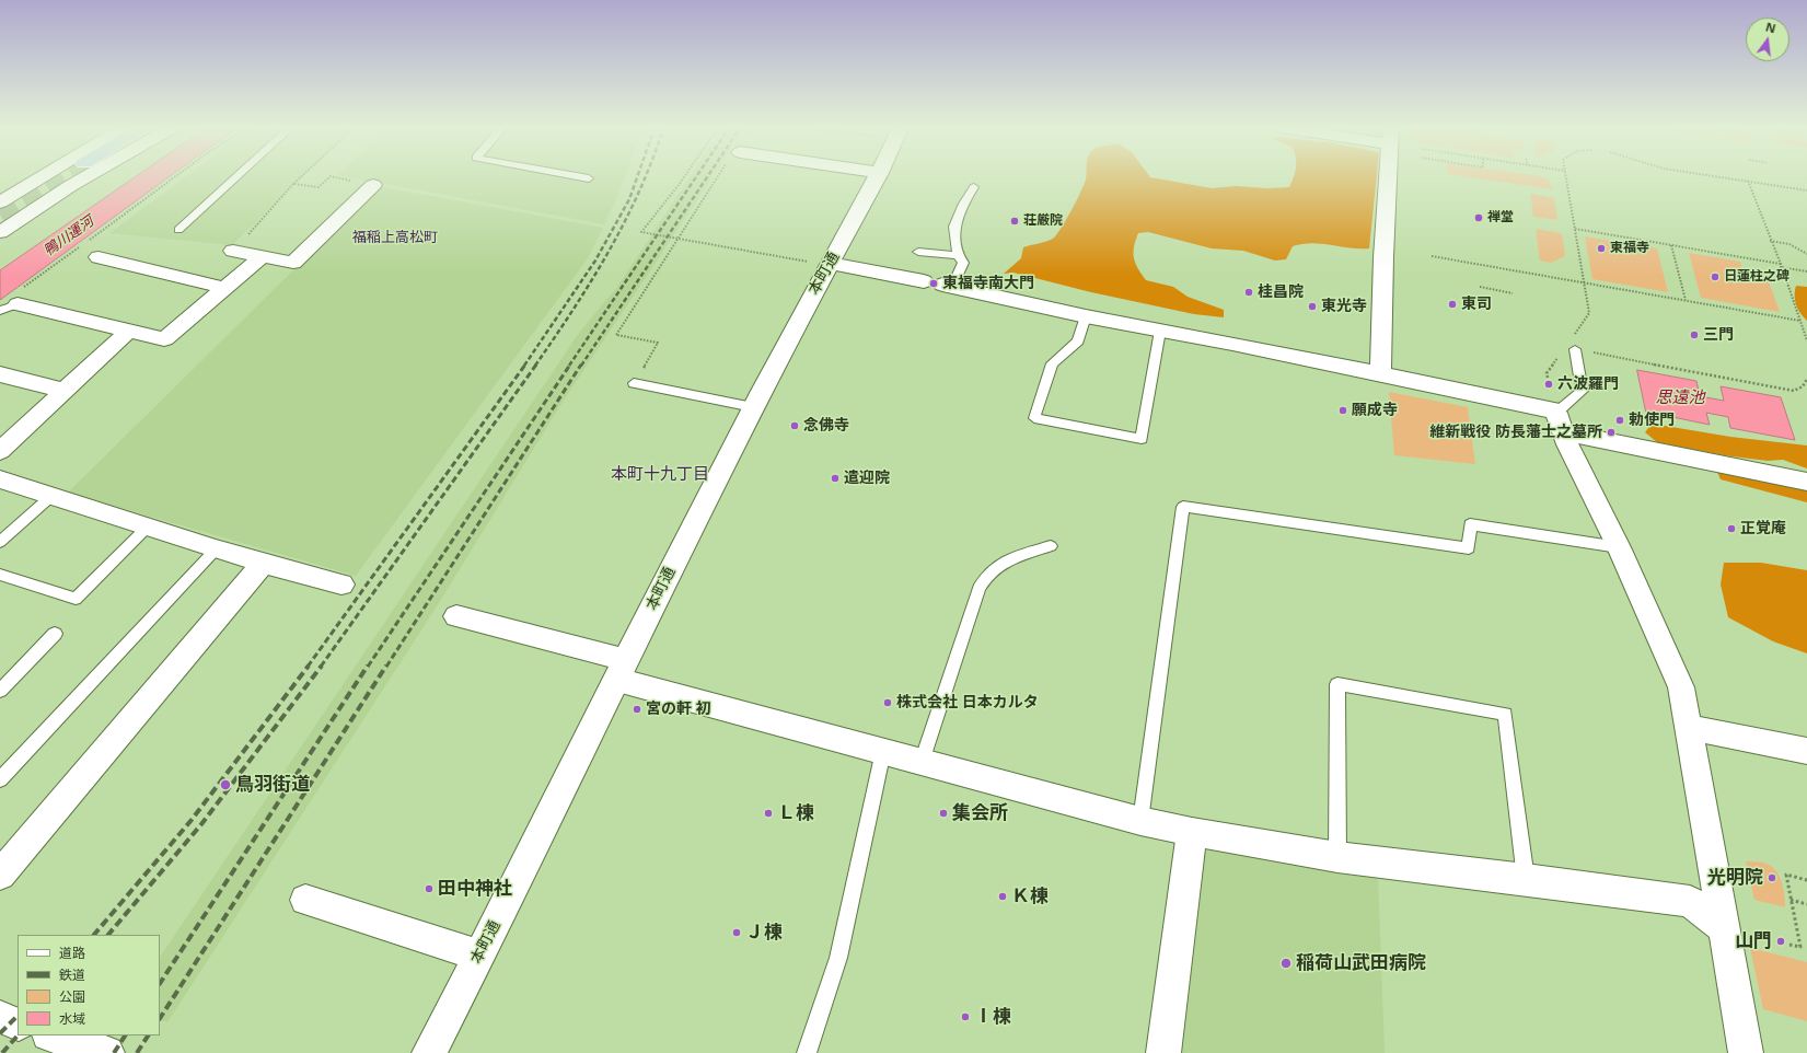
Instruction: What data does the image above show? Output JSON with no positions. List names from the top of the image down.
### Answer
{
  "streets": {
    "street": ["本町通"]
  },
  "districts": ["福稲上高松町", "本町十九丁目"],
  "water": ["鴨川運河", "思遠池"],
  "places": [
    "禅堂",
    "荘厳院",
    "東福寺",
    "日蓮柱之碑",
    "東福寺南大門",
    "桂昌院",
    "東司",
    "東光寺",
    "三門",
    "六波羅門",
    "願成寺",
    "勅使門",
    "念佛寺",
    "維新戦役 防長藩士之墓所",
    "遣迎院",
    "正覚庵",
    "株式会社 日本カルタ",
    "宮の軒 初",
    "鳥羽街道",
    "Ｌ棟",
    "集会所",
    "光明院",
    "田中神社",
    "Ｋ棟",
    "Ｊ棟",
    "山門",
    "稲荷山武田病院",
    "Ⅰ棟"
  ],
  "legend": [
    "道路",
    "鉄道",
    "公園",
    "水域"
  ],
  "north": "top"
}
